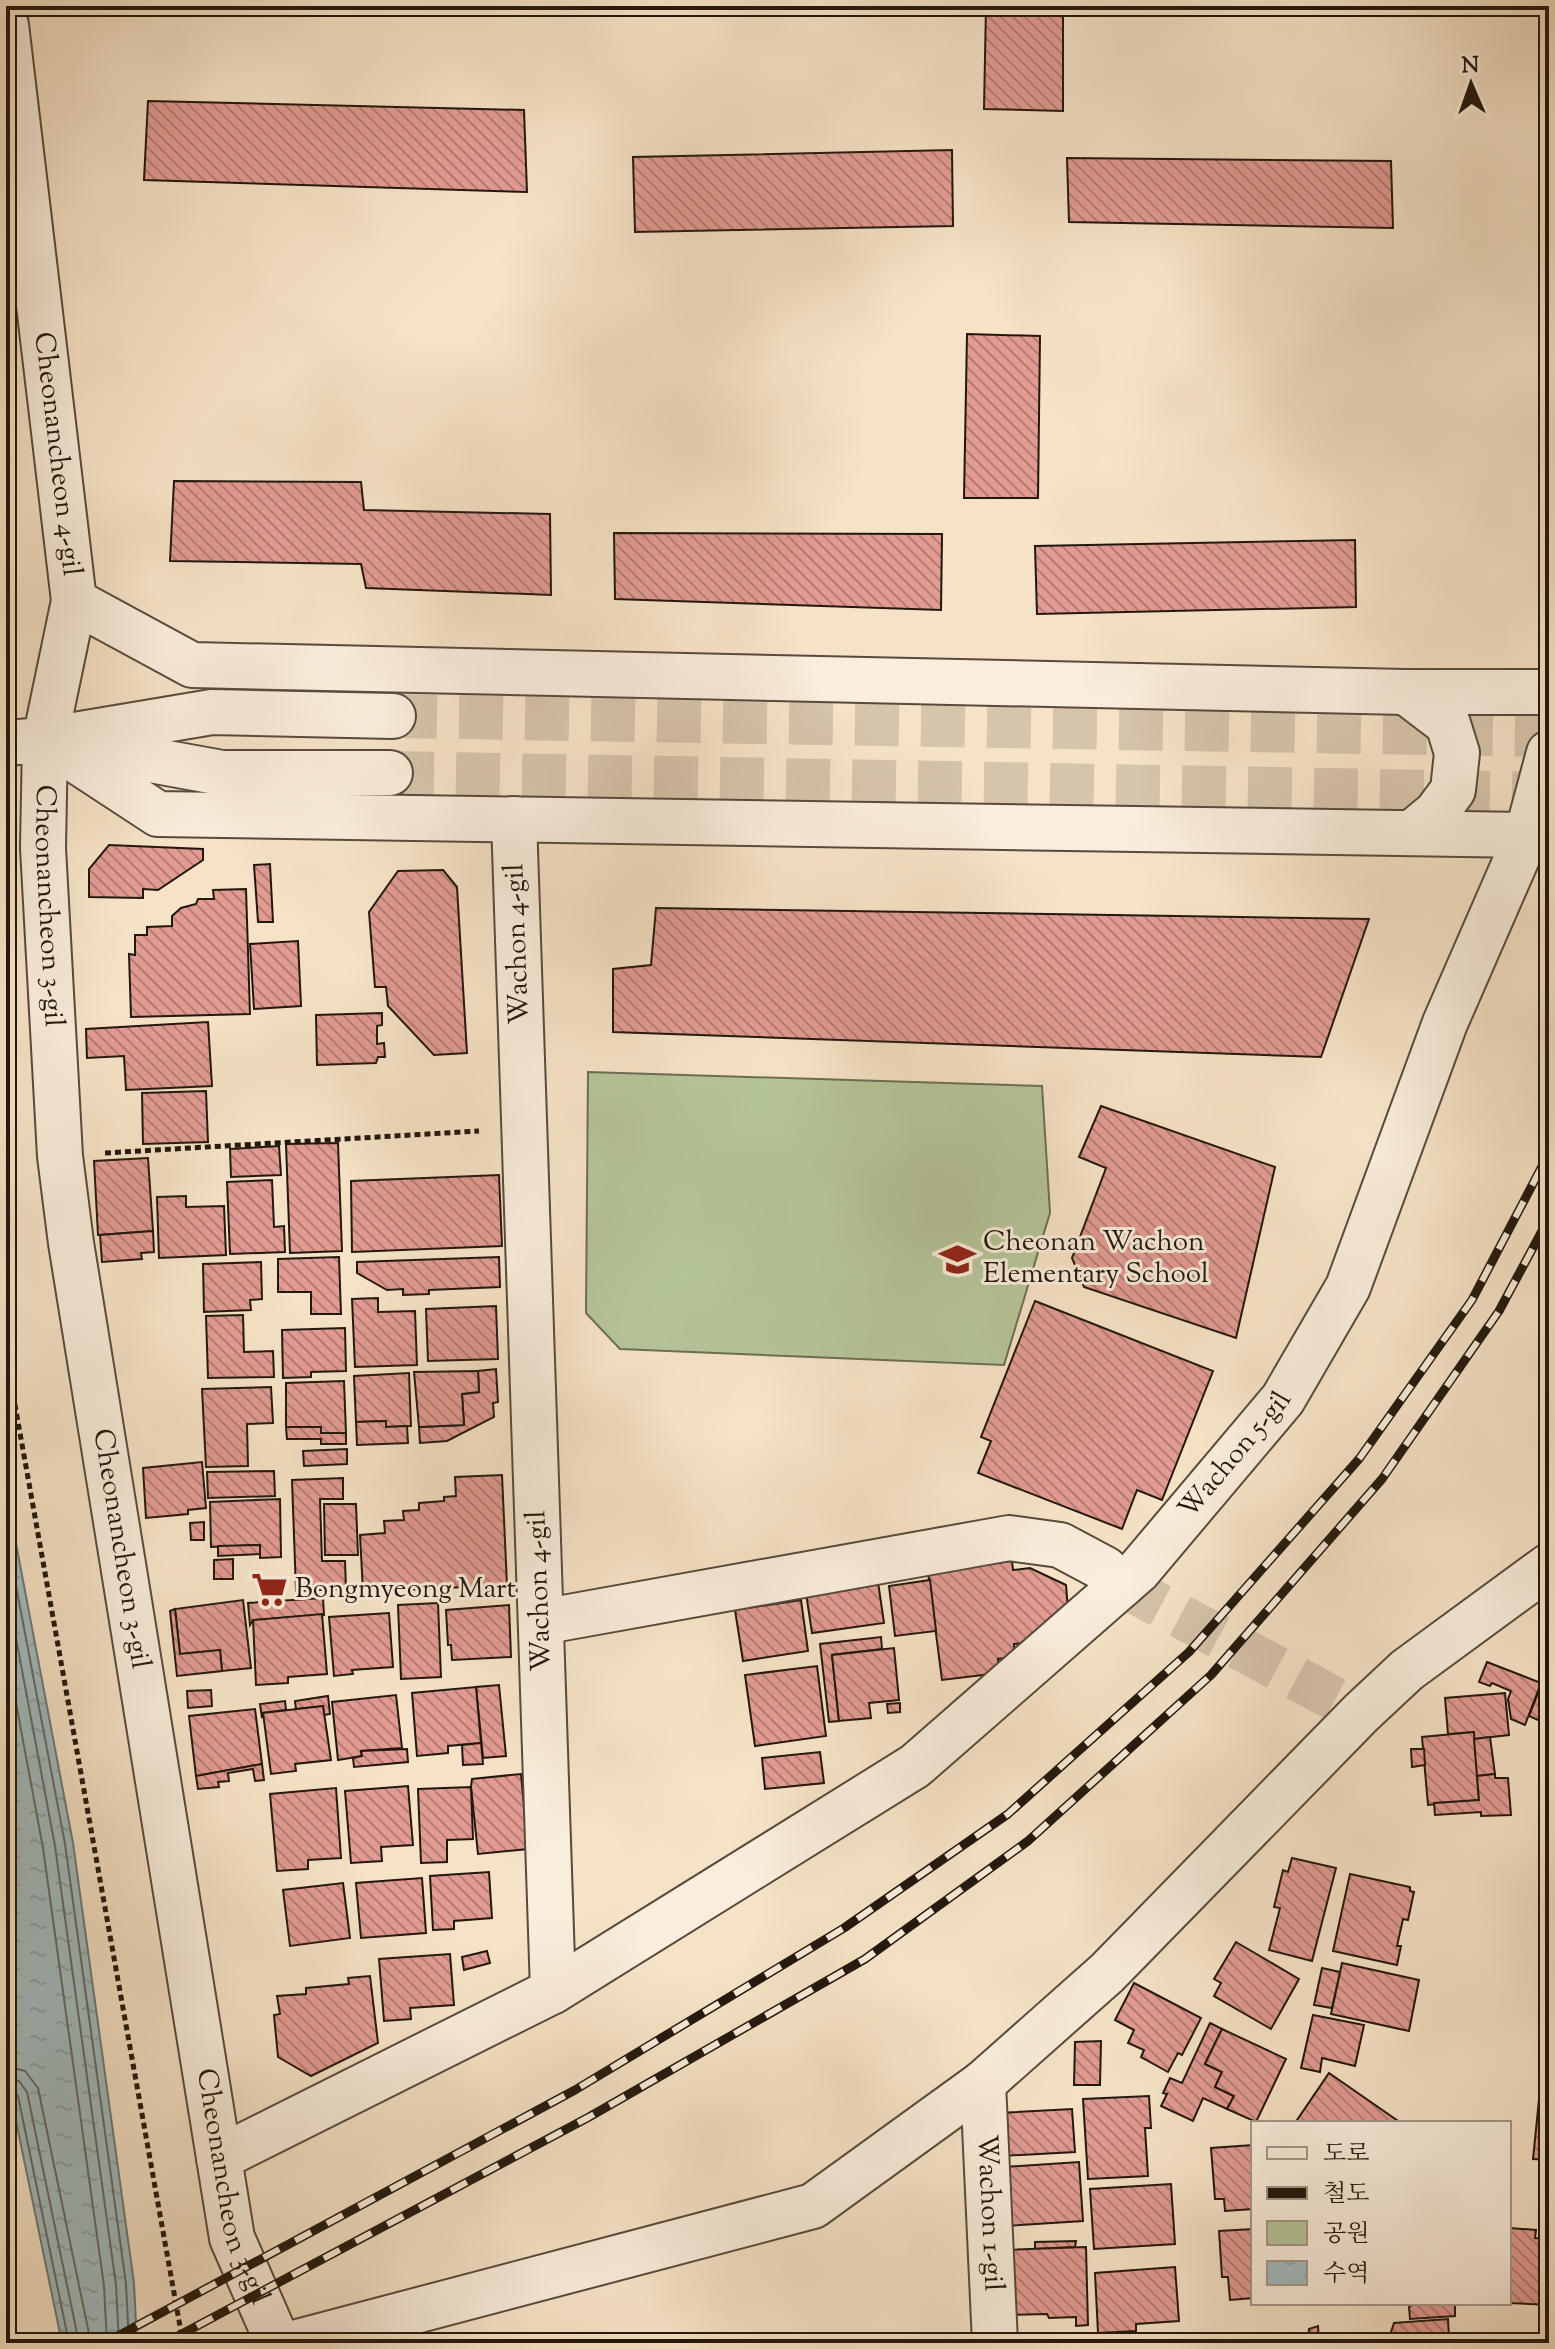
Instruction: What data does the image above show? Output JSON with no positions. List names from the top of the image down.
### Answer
{
  "streets": {
    "street": [
      "Cheonancheon 4-gil",
      "Cheonancheon 3-gil",
      "Wachon 4-gil",
      "Wachon 5-gil",
      "Wachon 1-gil"
    ]
  },
  "crossings": [
    ["Cheonancheon 4-gil", "Cheonancheon 3-gil"],
    ["Wachon 4-gil", "Wachon 5-gil"]
  ],
  "places": {
    "school or university": ["Cheonan Wachon Elementary School"],
    "supermarket": ["Bongmyeong Mart"]
  },
  "legend": [
    "도로",
    "철도",
    "공원",
    "수역"
  ],
  "north": "top"
}
